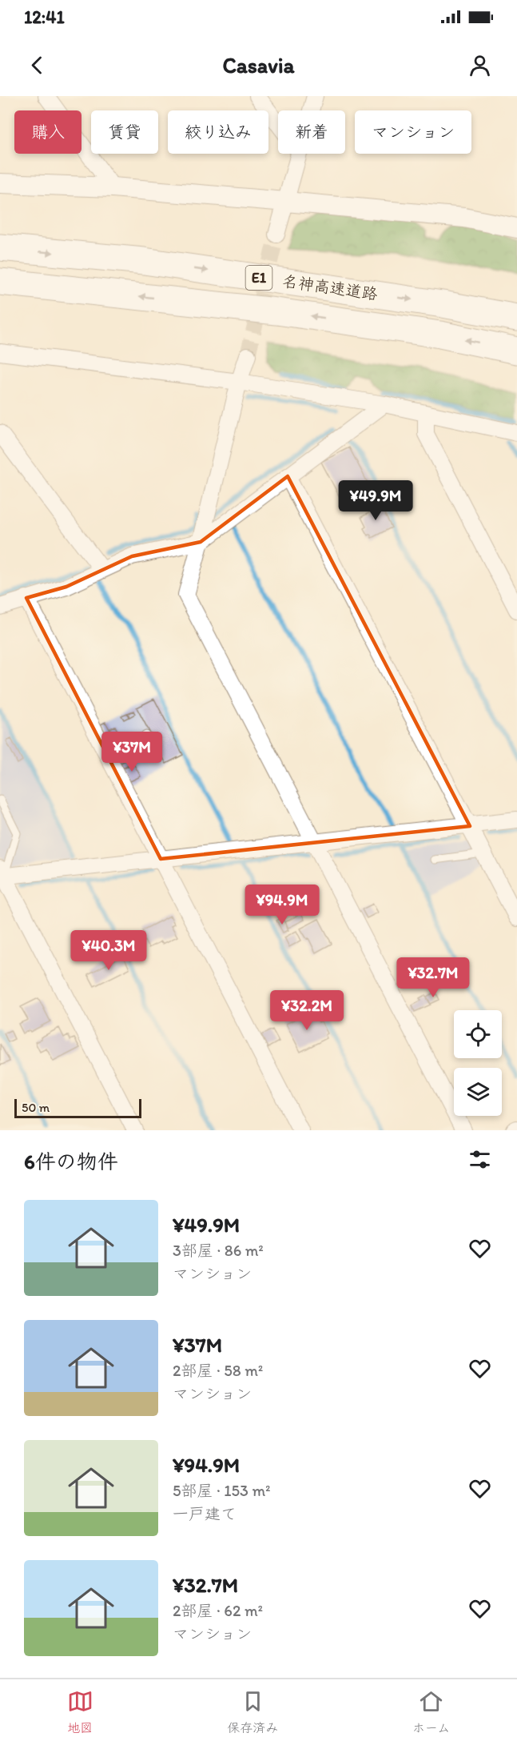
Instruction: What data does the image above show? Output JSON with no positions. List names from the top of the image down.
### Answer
{
  "streets": {
    "highway": ["E1", "名神高速道路"]
  },
  "scale_bar": "50 m",
  "page": {
    "status": "12:41",
    "header": "Casavia",
    "chip": [
      "購入",
      "賃貸",
      "絞り込み",
      "新着",
      "マンション"
    ],
    "price": [
      "¥49.9M",
      "¥37M",
      "¥94.9M",
      "¥40.3M",
      "¥32.7M",
      "¥32.2M"
    ],
    "scale": "50 m",
    "heading": "6件の物件",
    "list": [
      {
        "name": "¥49.9M",
        "note": "3部屋 · 86 m² · マンション"
      },
      {
        "name": "¥37M",
        "note": "2部屋 · 58 m² · マンション"
      },
      {
        "name": "¥94.9M",
        "note": "5部屋 · 153 m² · 一戸建て"
      },
      {
        "name": "¥32.7M",
        "note": "2部屋 · 62 m² · マンション"
      }
    ],
    "tabs": ["地図", "保存済み", "ホーム"]
  }
}
